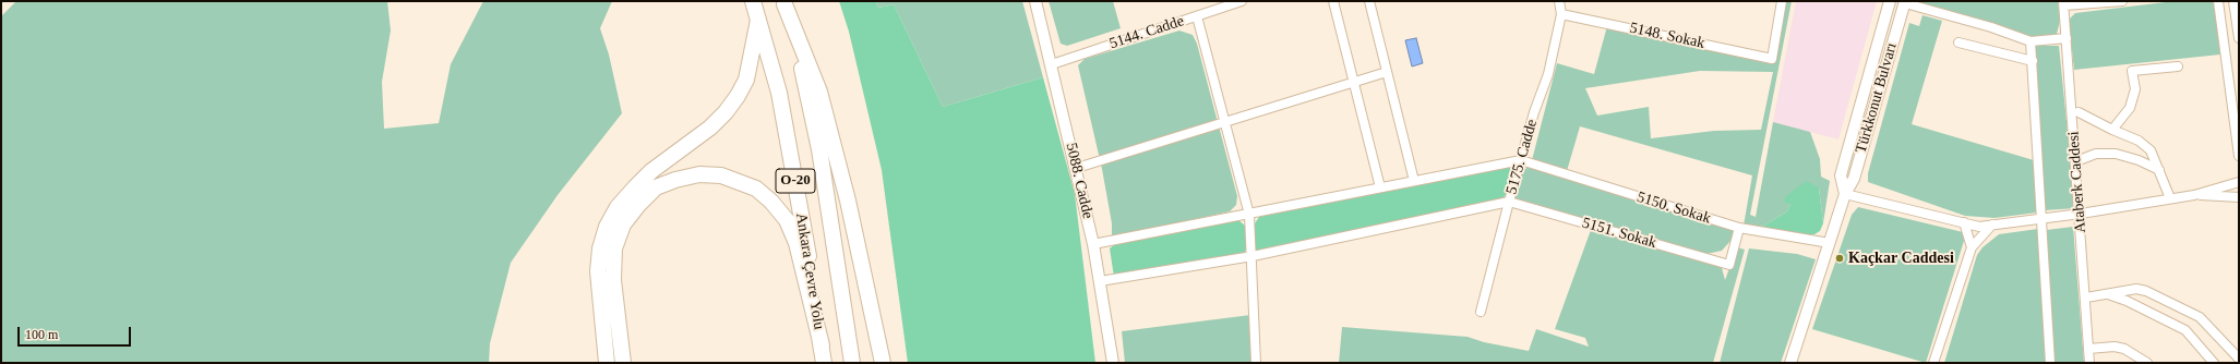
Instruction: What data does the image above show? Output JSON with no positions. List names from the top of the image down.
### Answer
{
  "streets": {
    "highway": ["O-20", "Ankara Çevre Yolu"],
    "street": [
      "5144. Cadde",
      "5148. Sokak",
      "Türkkonut Bulvarı",
      "5175. Cadde",
      "5088. Cadde",
      "Ataberk Caddesi",
      "5150. Sokak",
      "5151. Sokak"
    ]
  },
  "crossings": [
    ["5144. Cadde", "5088. Cadde"],
    ["5148. Sokak", "5175. Cadde"],
    ["Türkkonut Bulvarı", "5150. Sokak"],
    ["5175. Cadde", "5150. Sokak"],
    ["5175. Cadde", "5151. Sokak"],
    ["5150. Sokak", "5151. Sokak"]
  ],
  "places": ["Kaçkar Caddesi"],
  "scale_bar": "100 m"
}
